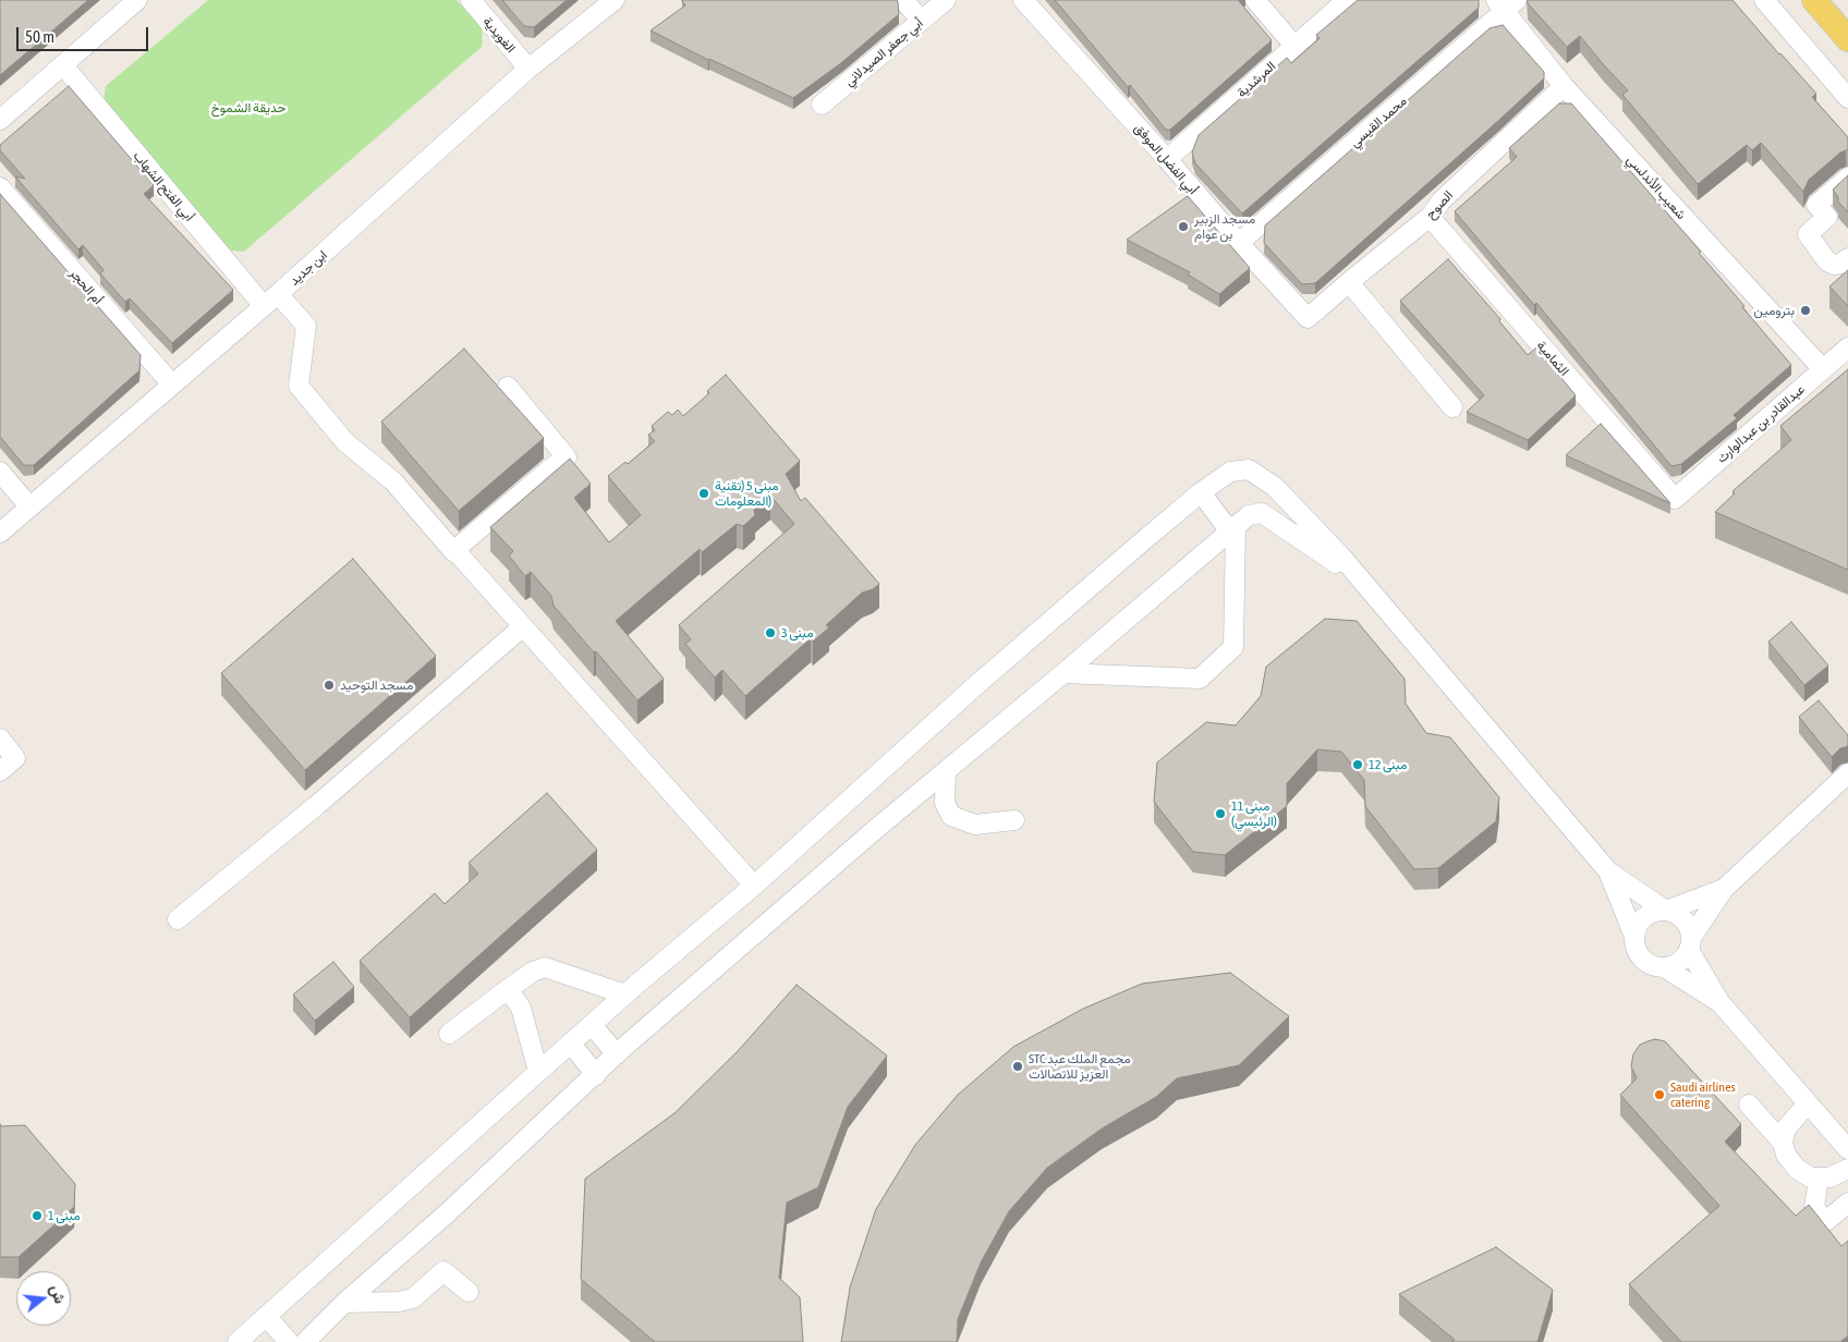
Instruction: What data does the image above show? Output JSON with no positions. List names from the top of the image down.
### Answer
{
  "streets": {
    "street": [
      "الغويدية",
      "أبي جعفر الصيدلاني",
      "المرشدية",
      "محمد القيسي",
      "أبي الفضل الموفق",
      "أبي الفتح الشهاب",
      "شعيب الأندلسي",
      "الصوح",
      "ابن جديد",
      "أم الحجر",
      "الثمامية",
      "عبدالقادر بن عبدالوارث"
    ]
  },
  "crossings": [
    ["الغويدية", "ابن جديد"],
    ["المرشدية", "أبي الفضل الموفق"],
    ["محمد القيسي", "أبي الفضل الموفق"],
    ["محمد القيسي", "شعيب الأندلسي"],
    ["أبي الفضل الموفق", "الصوح"],
    ["أبي الفتح الشهاب", "ابن جديد"],
    ["شعيب الأندلسي", "الصوح"],
    ["شعيب الأندلسي", "عبدالقادر بن عبدالوارث"],
    ["الصوح", "الثمامية"],
    ["ابن جديد", "أم الحجر"],
    ["الثمامية", "عبدالقادر بن عبدالوارث"]
  ],
  "parks": ["حديقة الشموخ"],
  "places": [
    "مسجد الزبير بن عوام",
    "بترومين",
    "مبنى 5 (تقنية المعلومات)",
    "مبنى 3",
    "مسجد التوحيد",
    "مبنى 12",
    "مبنى 11 (الرئيسي)",
    "STC مجمع الملك عبد العزيز للاتصالات",
    "Saudi airlines catering",
    "مبنى 1"
  ],
  "scale_bar": "50 m",
  "north": "right"
}
